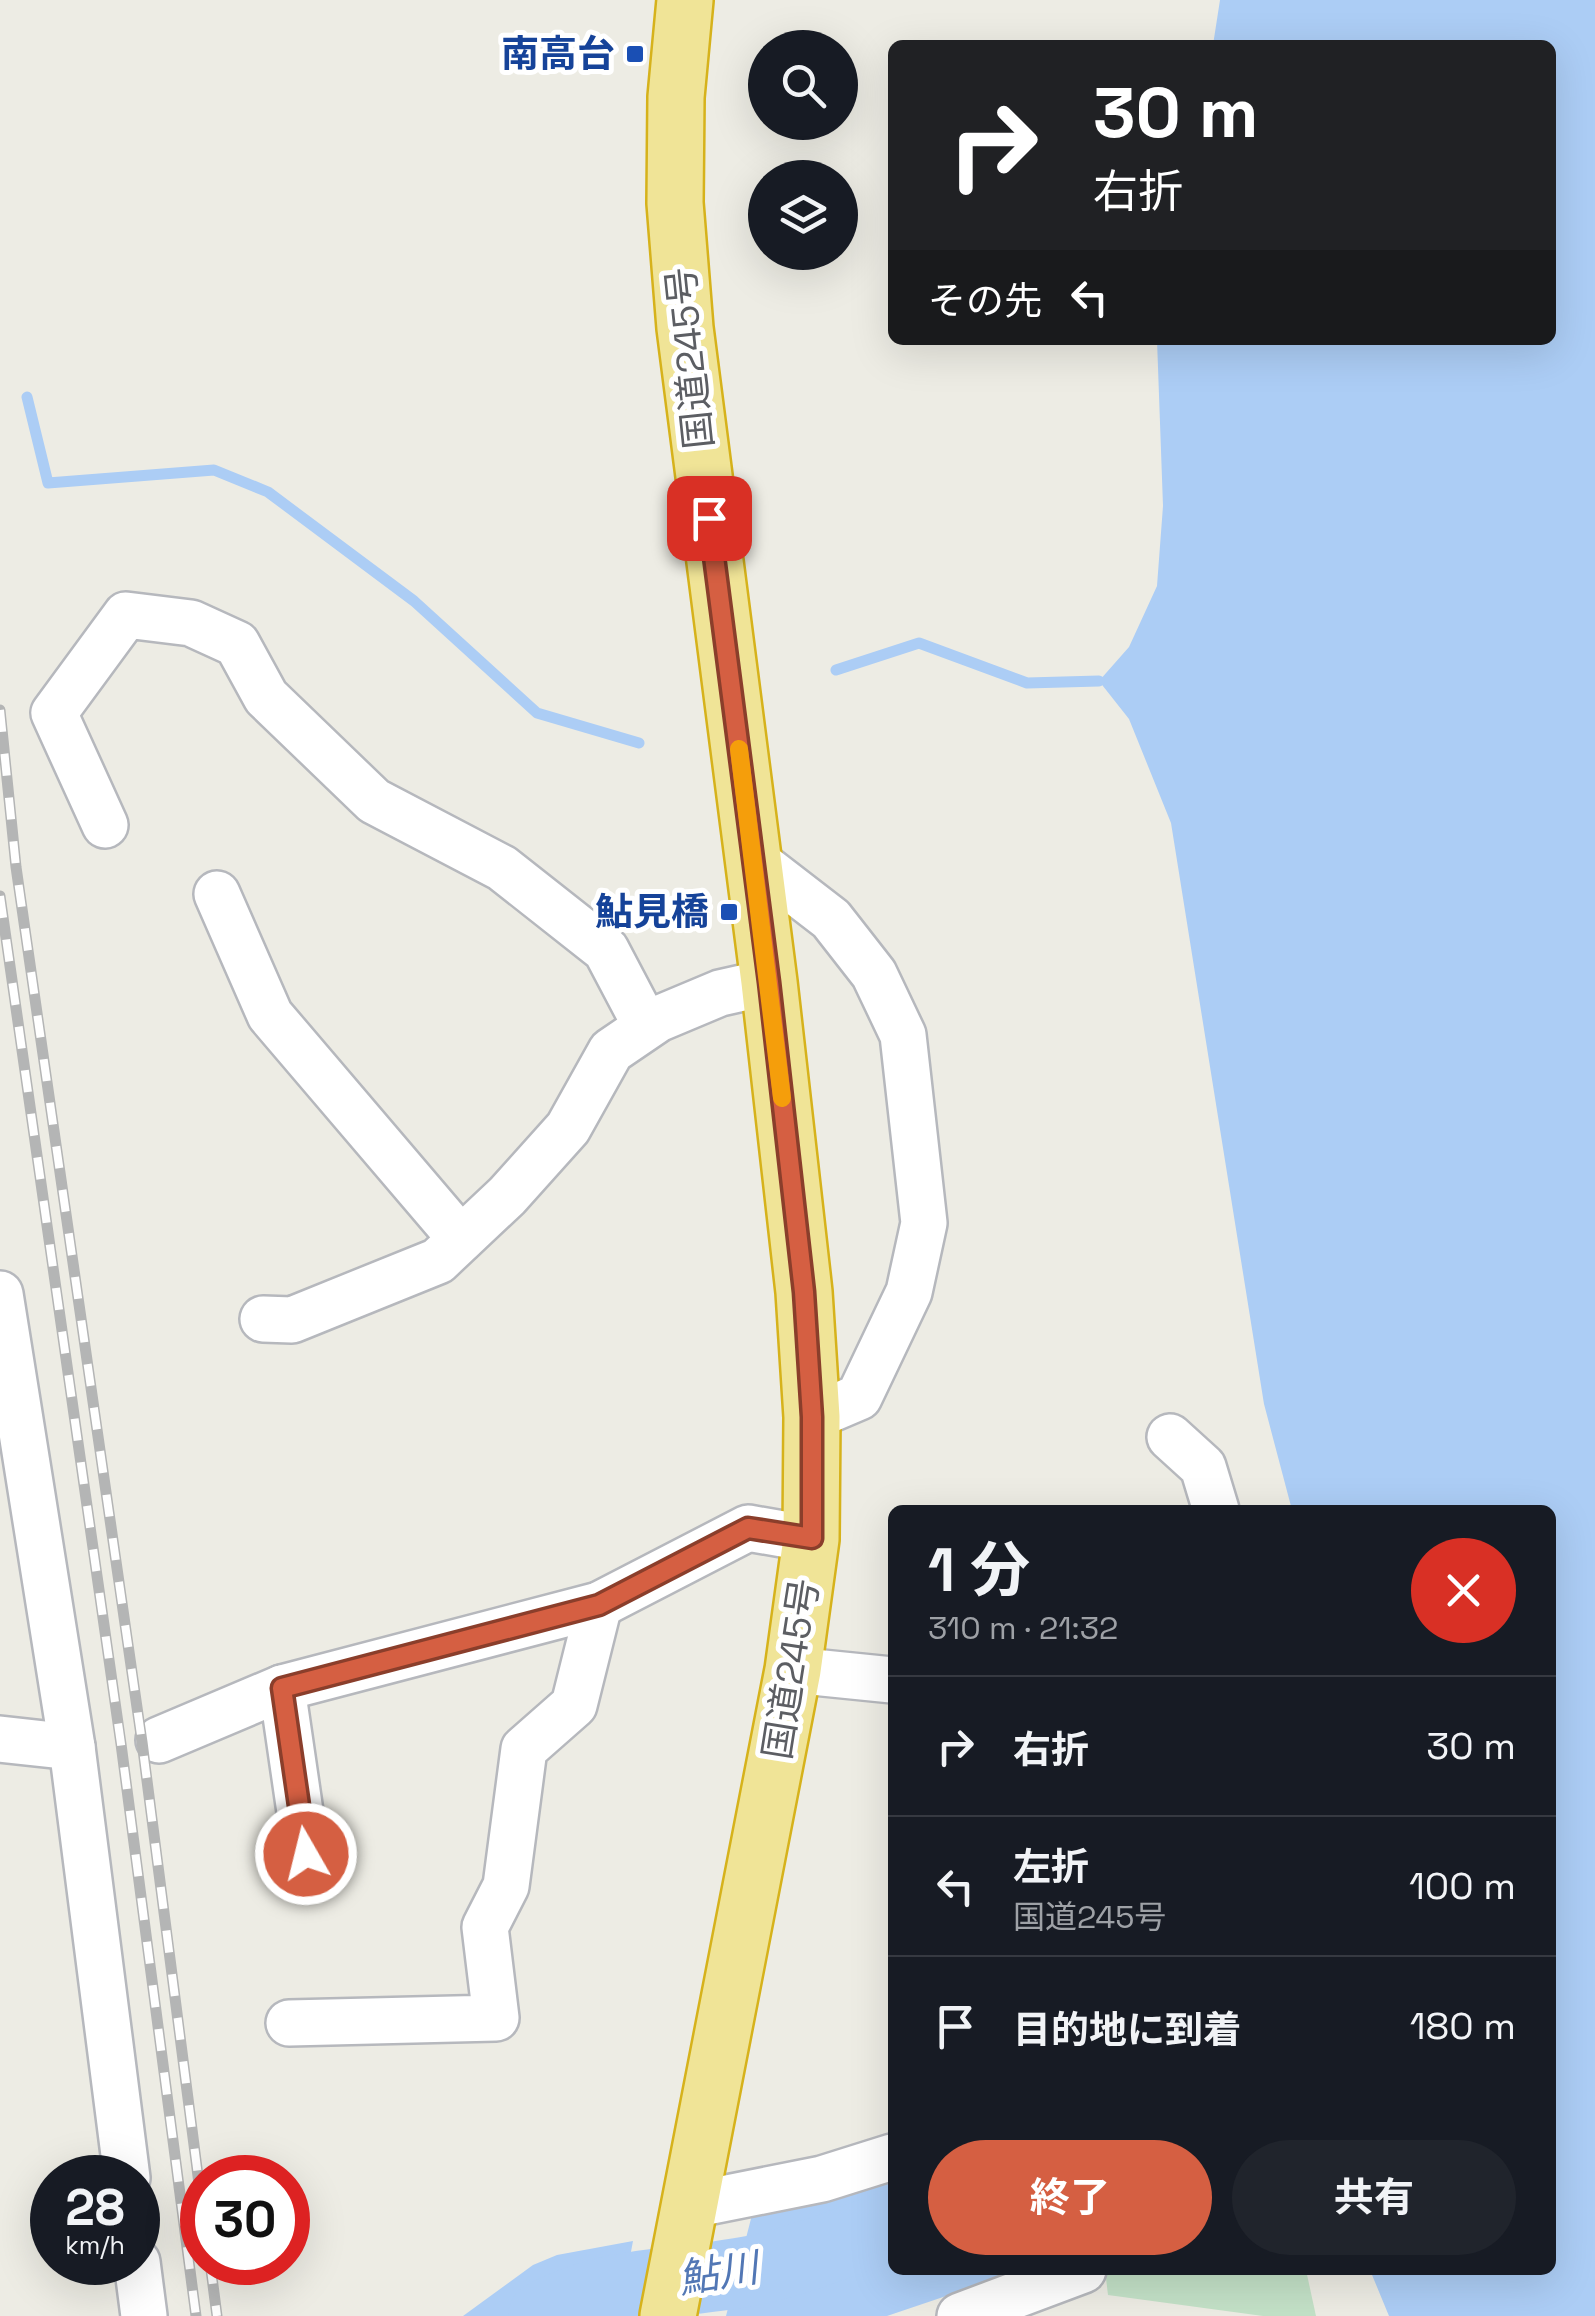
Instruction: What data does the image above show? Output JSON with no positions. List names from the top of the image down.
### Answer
{
  "streets": {
    "highway": ["国道245号"]
  },
  "water": ["鮎川"],
  "places": {
    "transit": ["南高台", "鮎見橋"]
  },
  "page": {
    "turn": ["30 m", "右折"],
    "then": "その先",
    "heading": ["1 分", "310 m · 21:32"],
    "list": [
      {
        "name": "右折",
        "value": "30 m"
      },
      {
        "name": "左折",
        "note": "国道245号",
        "value": "100 m"
      },
      {
        "name": "目的地に到着",
        "value": "180 m"
      }
    ],
    "buttons": ["終了", "共有"],
    "speed": "28 km/h",
    "limit": "30"
  }
}
